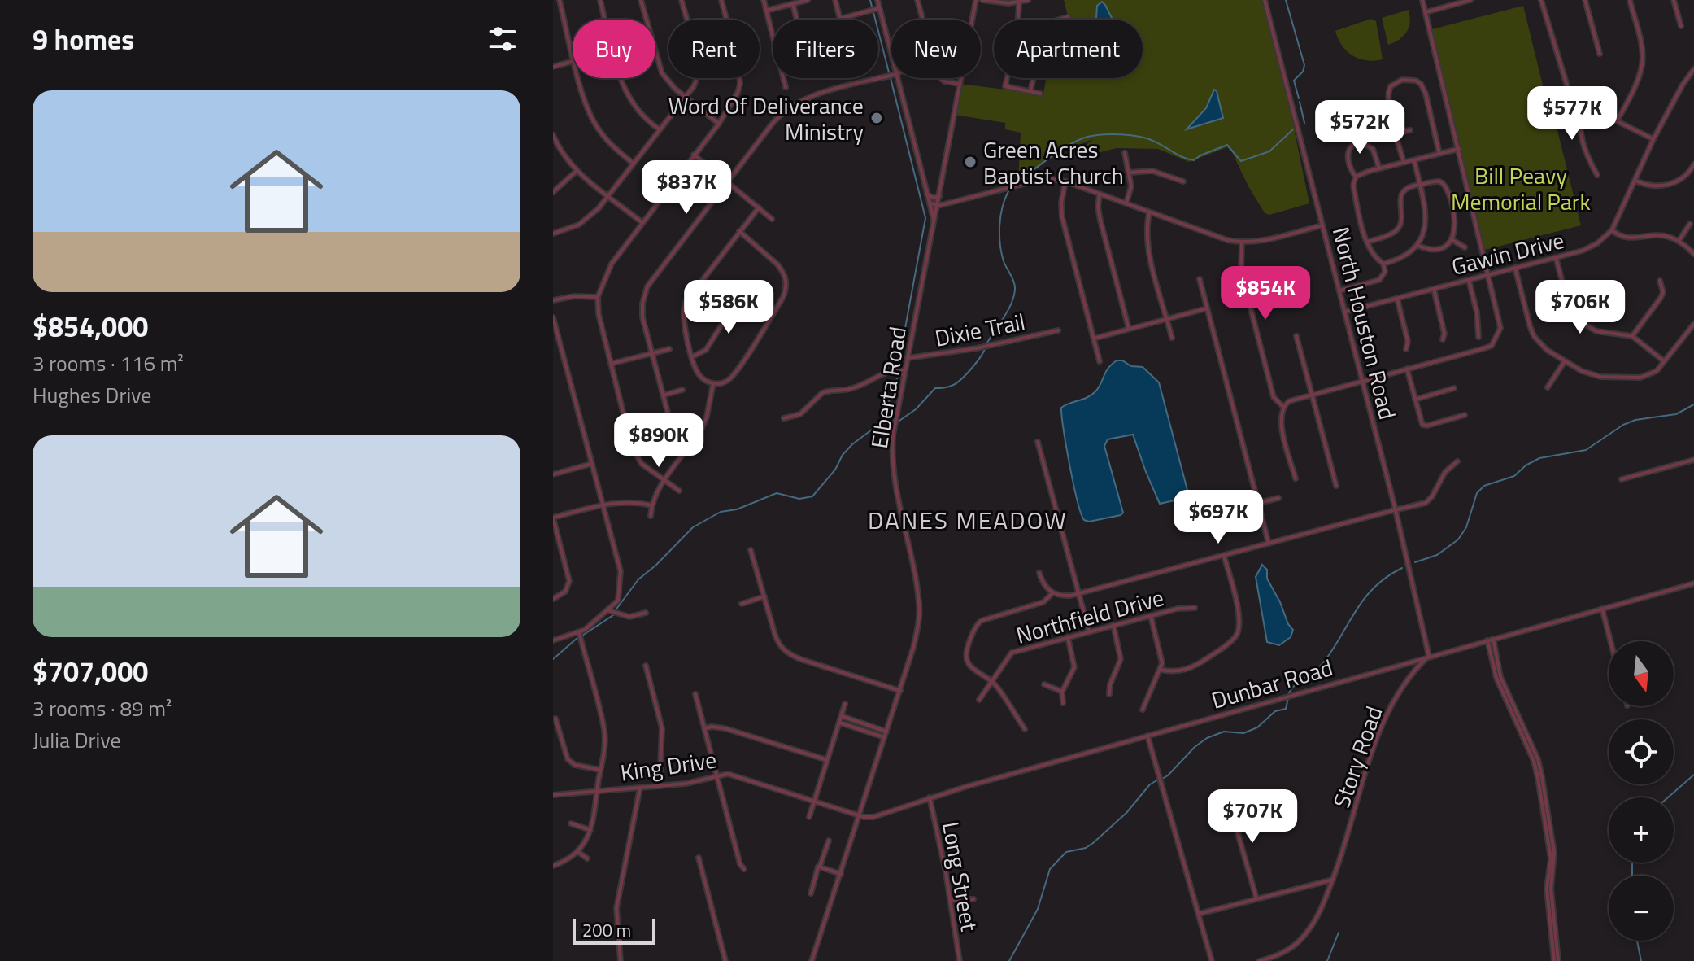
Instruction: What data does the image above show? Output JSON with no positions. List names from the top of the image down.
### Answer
{
  "streets": {
    "street": [
      "Gawin Drive",
      "North Houston Road",
      "Dixie Trail",
      "Elberta Road",
      "Northfield Drive",
      "Dunbar Road",
      "Story Road",
      "King Drive",
      "Long Street"
    ]
  },
  "crossings": [
    ["Gawin Drive", "North Houston Road"],
    ["North Houston Road", "Dunbar Road"],
    ["North Houston Road", "Story Road"],
    ["Dixie Trail", "Elberta Road"],
    ["Elberta Road", "Dunbar Road"],
    ["Elberta Road", "King Drive"],
    ["Dunbar Road", "Story Road"],
    ["Dunbar Road", "King Drive"],
    ["Dunbar Road", "Long Street"]
  ],
  "districts": ["DANES MEADOW"],
  "parks": ["Bill Peavy Memorial Park"],
  "places": ["Word Of Deliverance Ministry", "Green Acres Baptist Church"],
  "scale_bar": "200 m",
  "north": "bottom",
  "page": {
    "heading": "9 homes",
    "chip": [
      "Buy",
      "Rent",
      "Filters",
      "New",
      "Apartment"
    ],
    "list": [
      {
        "name": "$854,000",
        "note": "3 rooms · 116 m² · Hughes Drive"
      },
      {
        "name": "$707,000",
        "note": "3 rooms · 89 m² · Julia Drive"
      }
    ],
    "price": [
      "$577K",
      "$572K",
      "$837K",
      "$854K",
      "$586K",
      "$706K",
      "$890K",
      "$697K",
      "$707K"
    ],
    "map_buttons": ["+", "−"],
    "scale": "200 m"
  }
}
